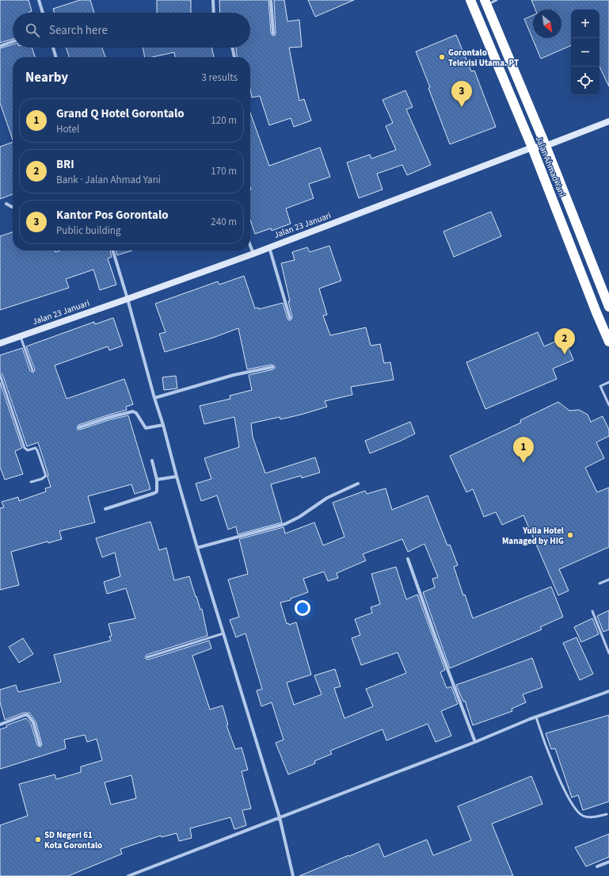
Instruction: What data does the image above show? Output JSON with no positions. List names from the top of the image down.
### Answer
{
  "streets": {
    "highway": ["Jalan Ahmad Yani"],
    "street": ["Jalan 23 Januari"]
  },
  "crossings": [
    ["Jalan Ahmad Yani", "Jalan 23 Januari"]
  ],
  "places": ["Gorontalo Televisi Utama. PT", "Yulia Hotel Managed by HIG", "SD Negeri 61 Kota Gorontalo"],
  "north": "bottom right",
  "page": {
    "map_buttons": ["+", "−"],
    "search": "Search here",
    "heading": ["Nearby", "3 results"],
    "pins": ["3", "2", "1"],
    "list": [
      {
        "mark": "1",
        "name": "Grand Q Hotel Gorontalo",
        "note": "Hotel",
        "value": "120 m"
      },
      {
        "mark": "2",
        "name": "BRI",
        "note": "Bank · Jalan Ahmad Yani",
        "value": "170 m"
      },
      {
        "mark": "3",
        "name": "Kantor Pos Gorontalo",
        "note": "Public building",
        "value": "240 m"
      }
    ]
  }
}
